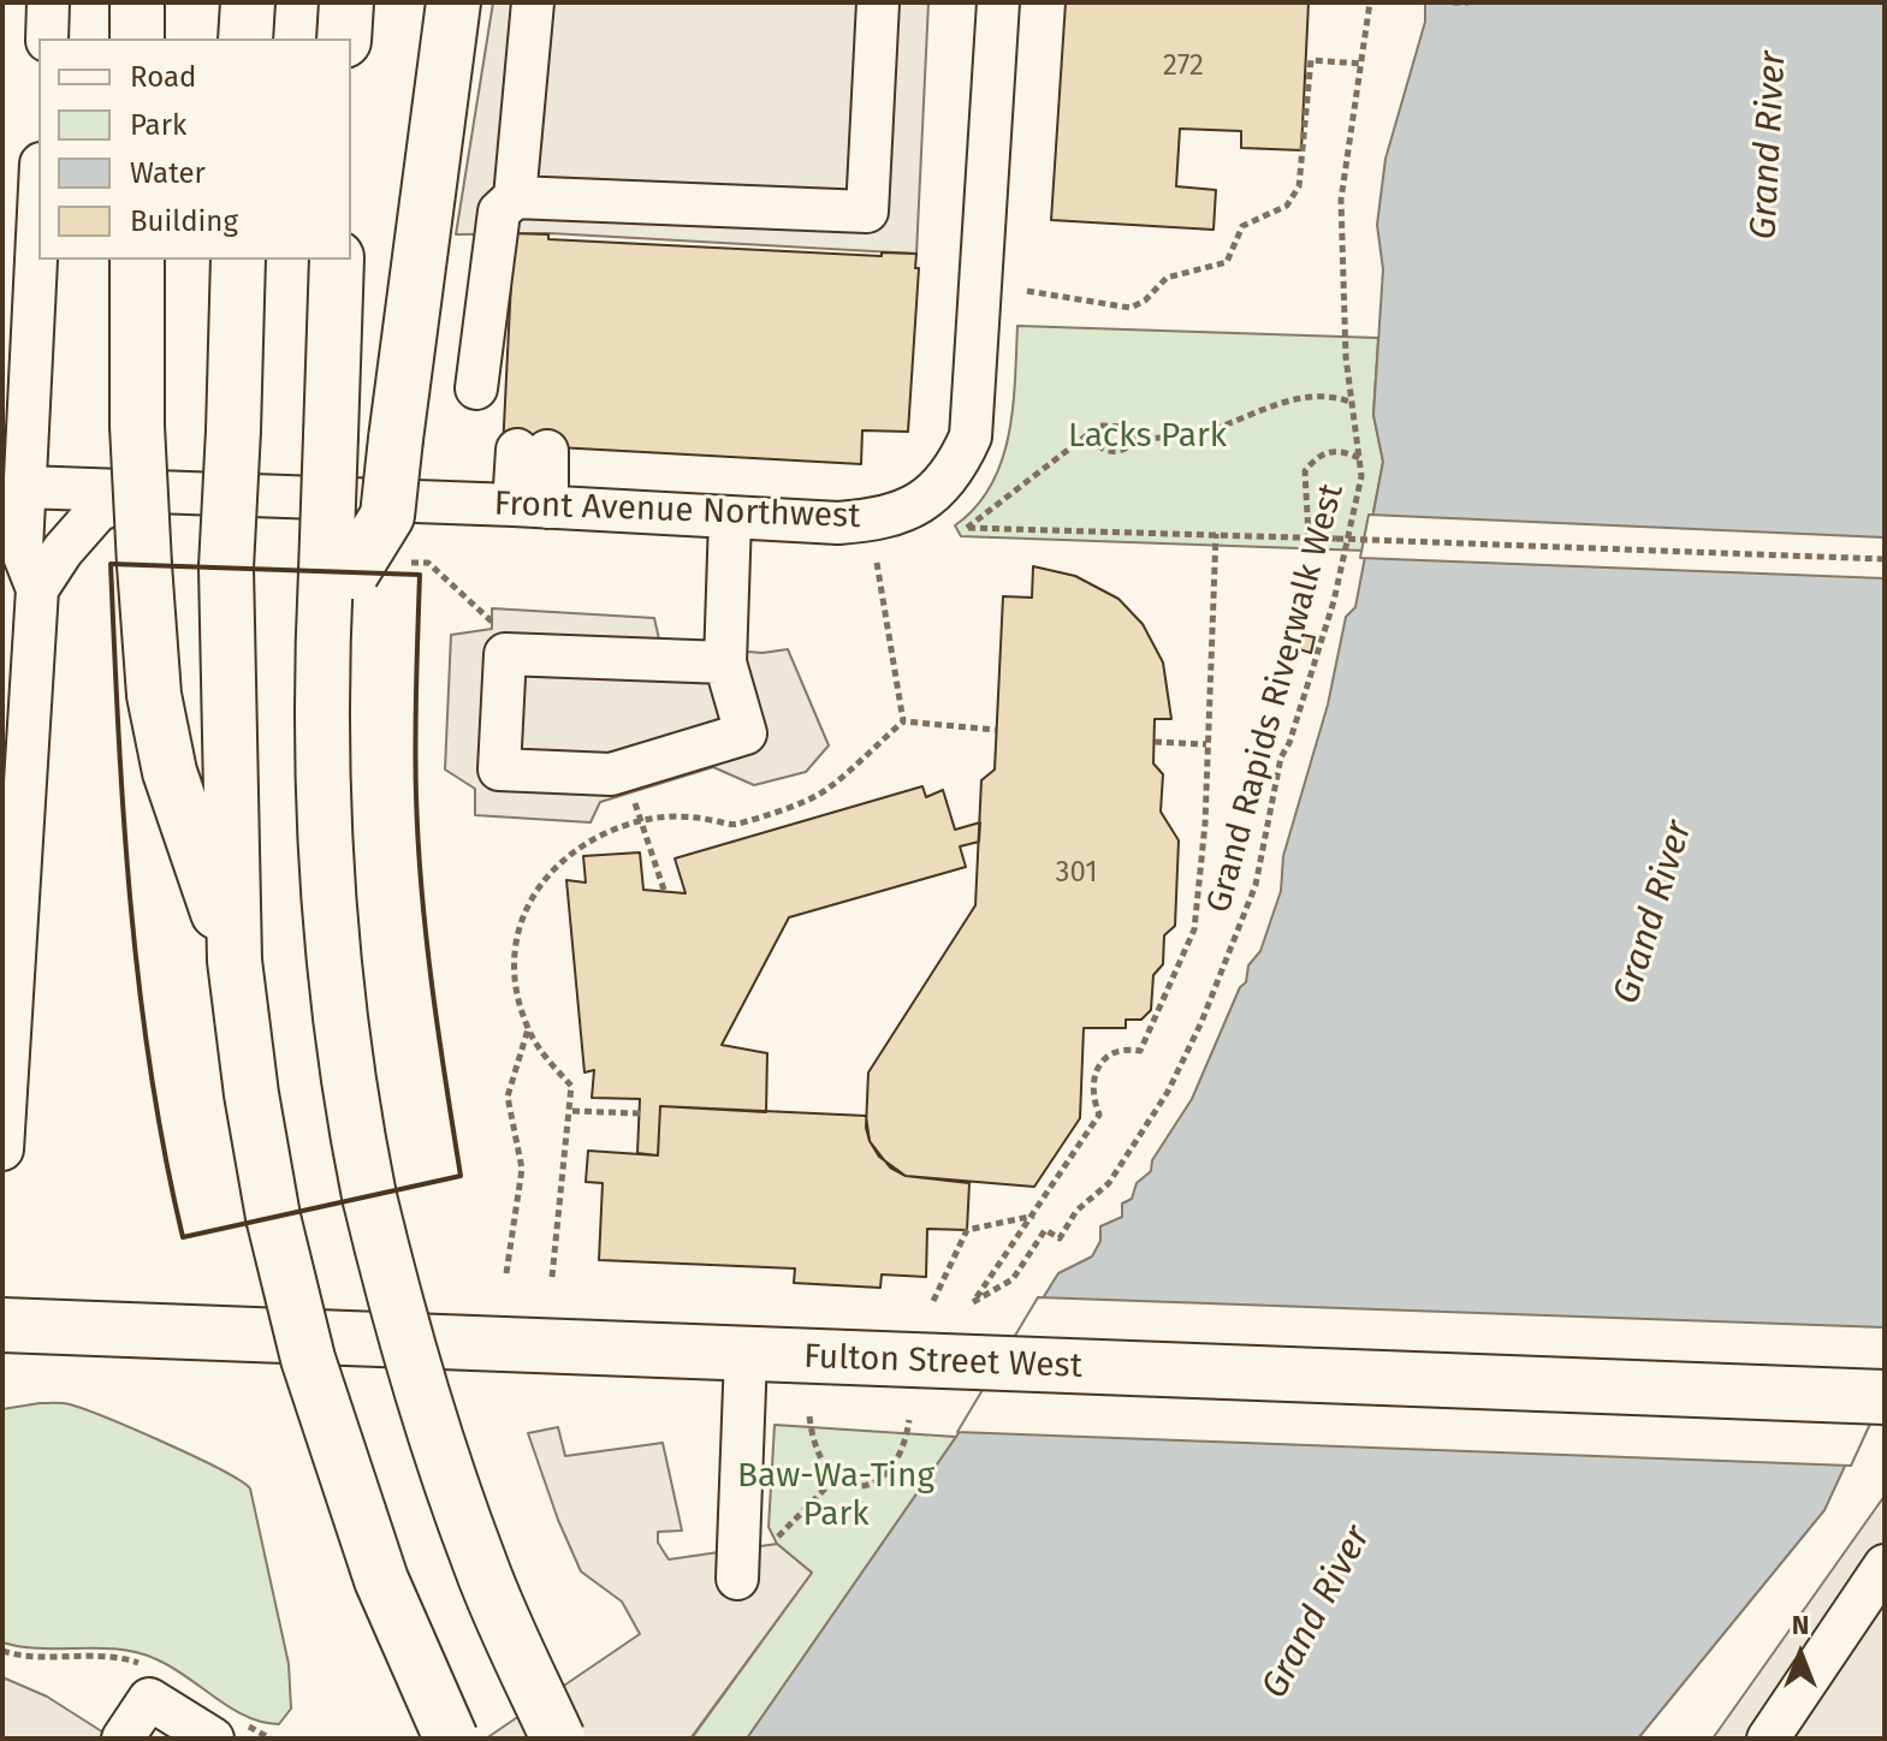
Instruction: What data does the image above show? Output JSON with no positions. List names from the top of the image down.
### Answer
{
  "streets": {
    "main road": ["Fulton Street West"],
    "street": ["Front Avenue Northwest"],
    "path": ["Grand Rapids Riverwalk West"]
  },
  "water": ["Grand River"],
  "parks": ["Lacks Park", "Baw-Wa-Ting Park"],
  "house_numbers": ["272", "301"],
  "legend": [
    "Road",
    "Park",
    "Water",
    "Building"
  ],
  "north": "top"
}
